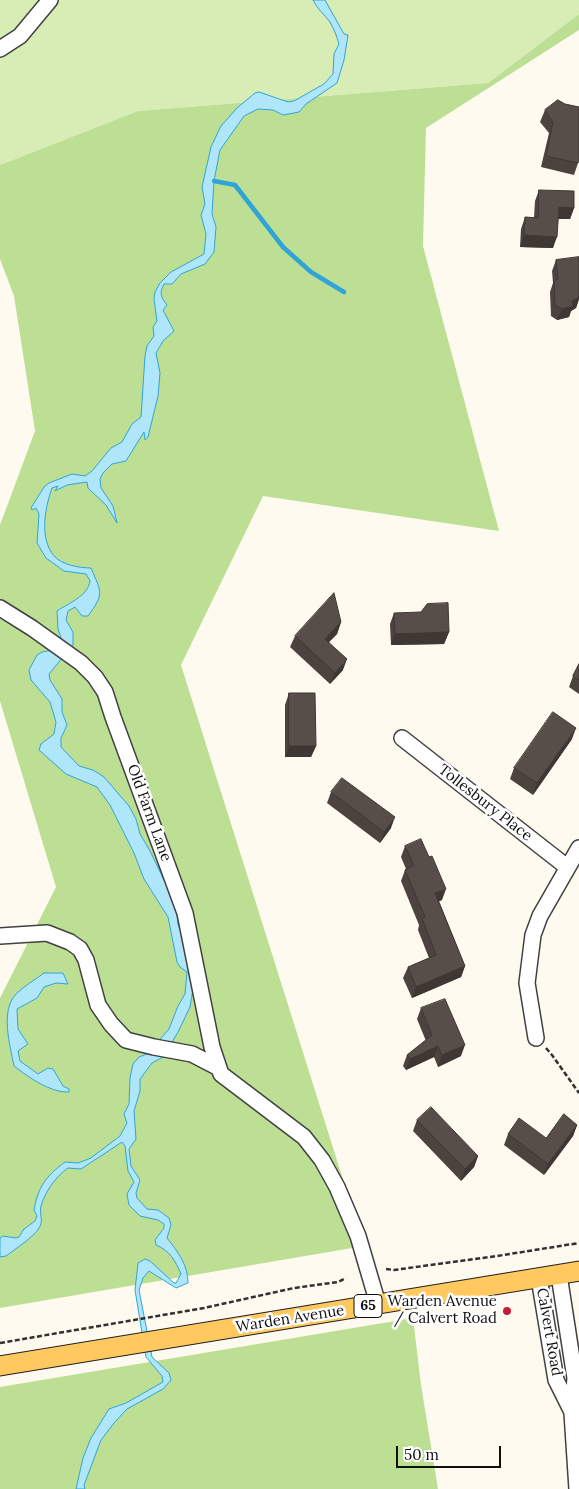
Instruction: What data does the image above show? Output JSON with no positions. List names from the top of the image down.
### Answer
{
  "streets": {
    "main road": ["65", "Warden Avenue"],
    "street": ["Tollesbury Place", "Old Farm Lane", "Calvert Road"]
  },
  "crossings": [
    ["Warden Avenue", "Calvert Road"]
  ],
  "places": ["Warden Avenue / Calvert Road"],
  "scale_bar": "50 m"
}
